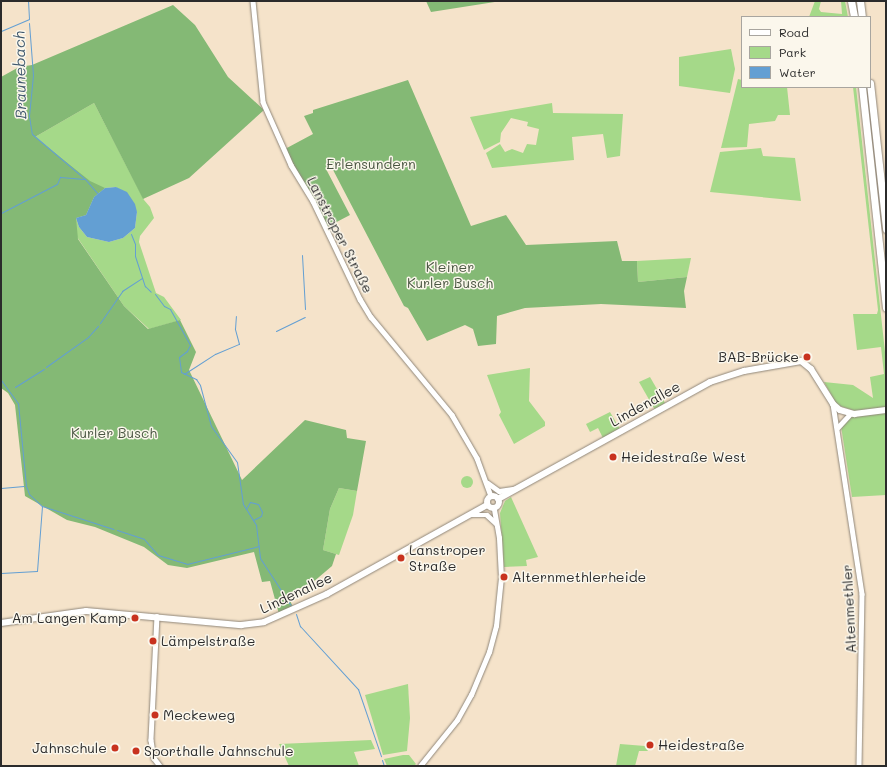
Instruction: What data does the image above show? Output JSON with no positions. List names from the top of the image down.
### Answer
{
  "streets": {
    "main road": ["Lindenallee"],
    "street": ["Lanstroper Straße", "Altenmethler"]
  },
  "crossings": [
    ["Lanstroper Straße", "Lindenallee"],
    ["Lindenallee", "Altenmethler"]
  ],
  "water": ["Braunebach"],
  "parks": ["Erlensundern", "Kleiner Kurler Busch", "Kurler Busch"],
  "places": [
    "BAB-Brücke",
    "Heidestraße West",
    "Lanstroper Straße",
    "Alternmethlerheide",
    "Am Langen Kamp",
    "Lämpelstraße",
    "Meckeweg",
    "Heidestraße",
    "Jahnschule",
    "Sporthalle Jahnschule"
  ],
  "legend": ["Road", "Park", "Water"]
}
